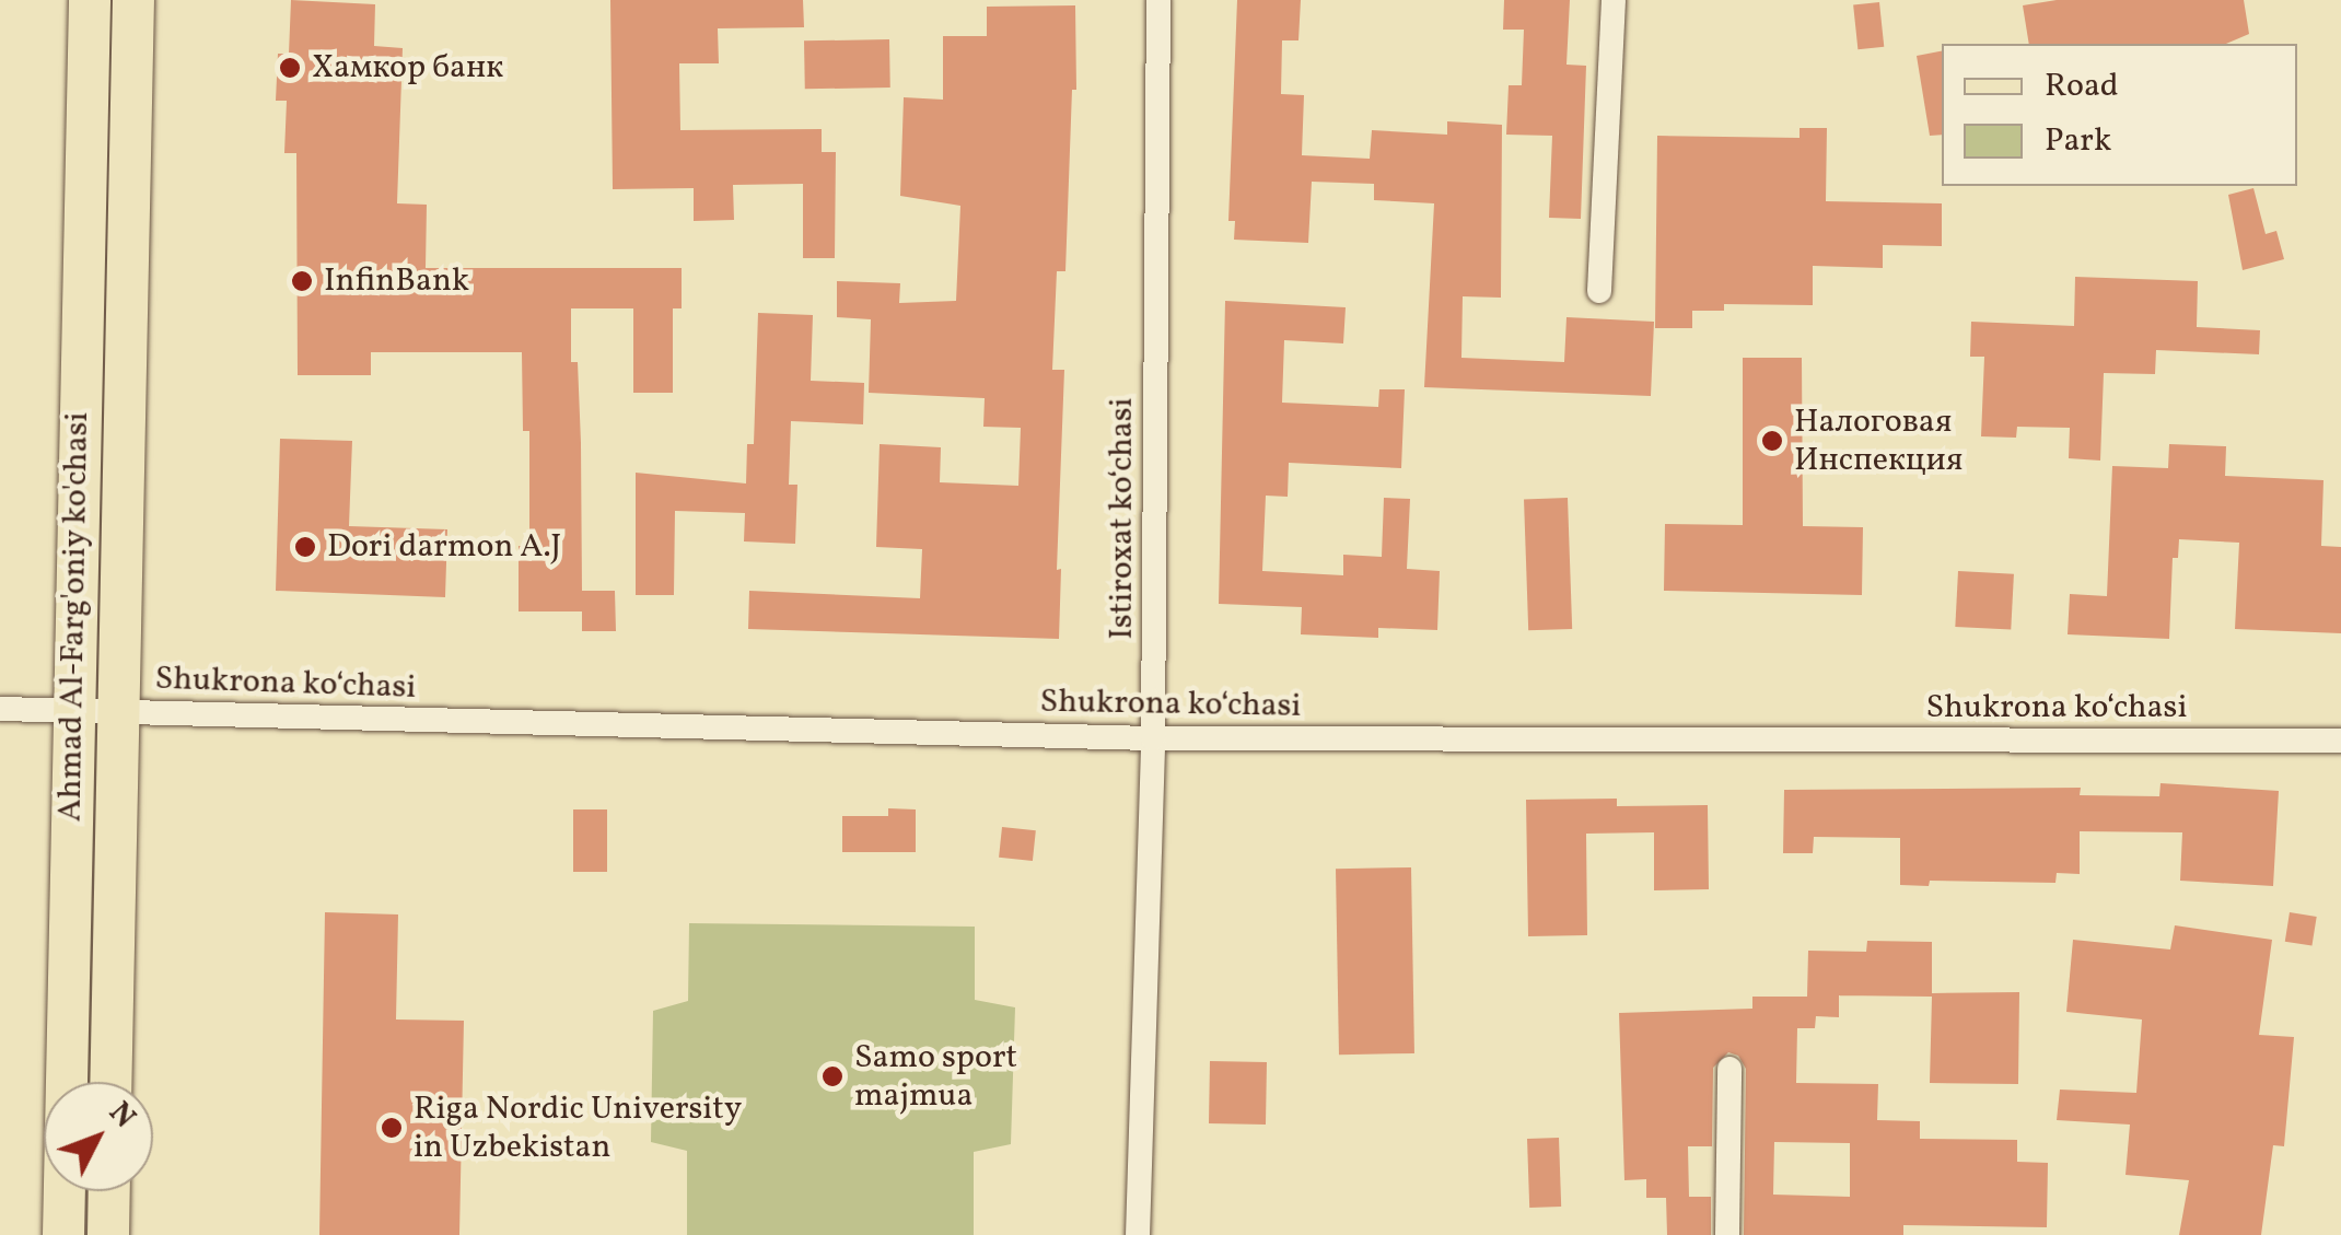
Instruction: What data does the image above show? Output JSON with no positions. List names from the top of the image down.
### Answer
{
  "streets": {
    "main road": ["Ahmad Al-Farg'oniy ko'chasi"],
    "street": ["Istiroxat koʻchasi", "Shukrona koʻchasi"]
  },
  "crossings": [
    ["Istiroxat koʻchasi", "Shukrona koʻchasi"],
    ["Ahmad Al-Farg'oniy ko'chasi", "Shukrona koʻchasi"]
  ],
  "places": [
    "Хамкор банк",
    "InfinBank",
    "Налоговая Инспекция",
    "Dori darmon A.J",
    "Samo sport majmua",
    "Riga Nordic University in Uzbekistan"
  ],
  "legend": ["Road", "Park"],
  "north": "top right"
}
